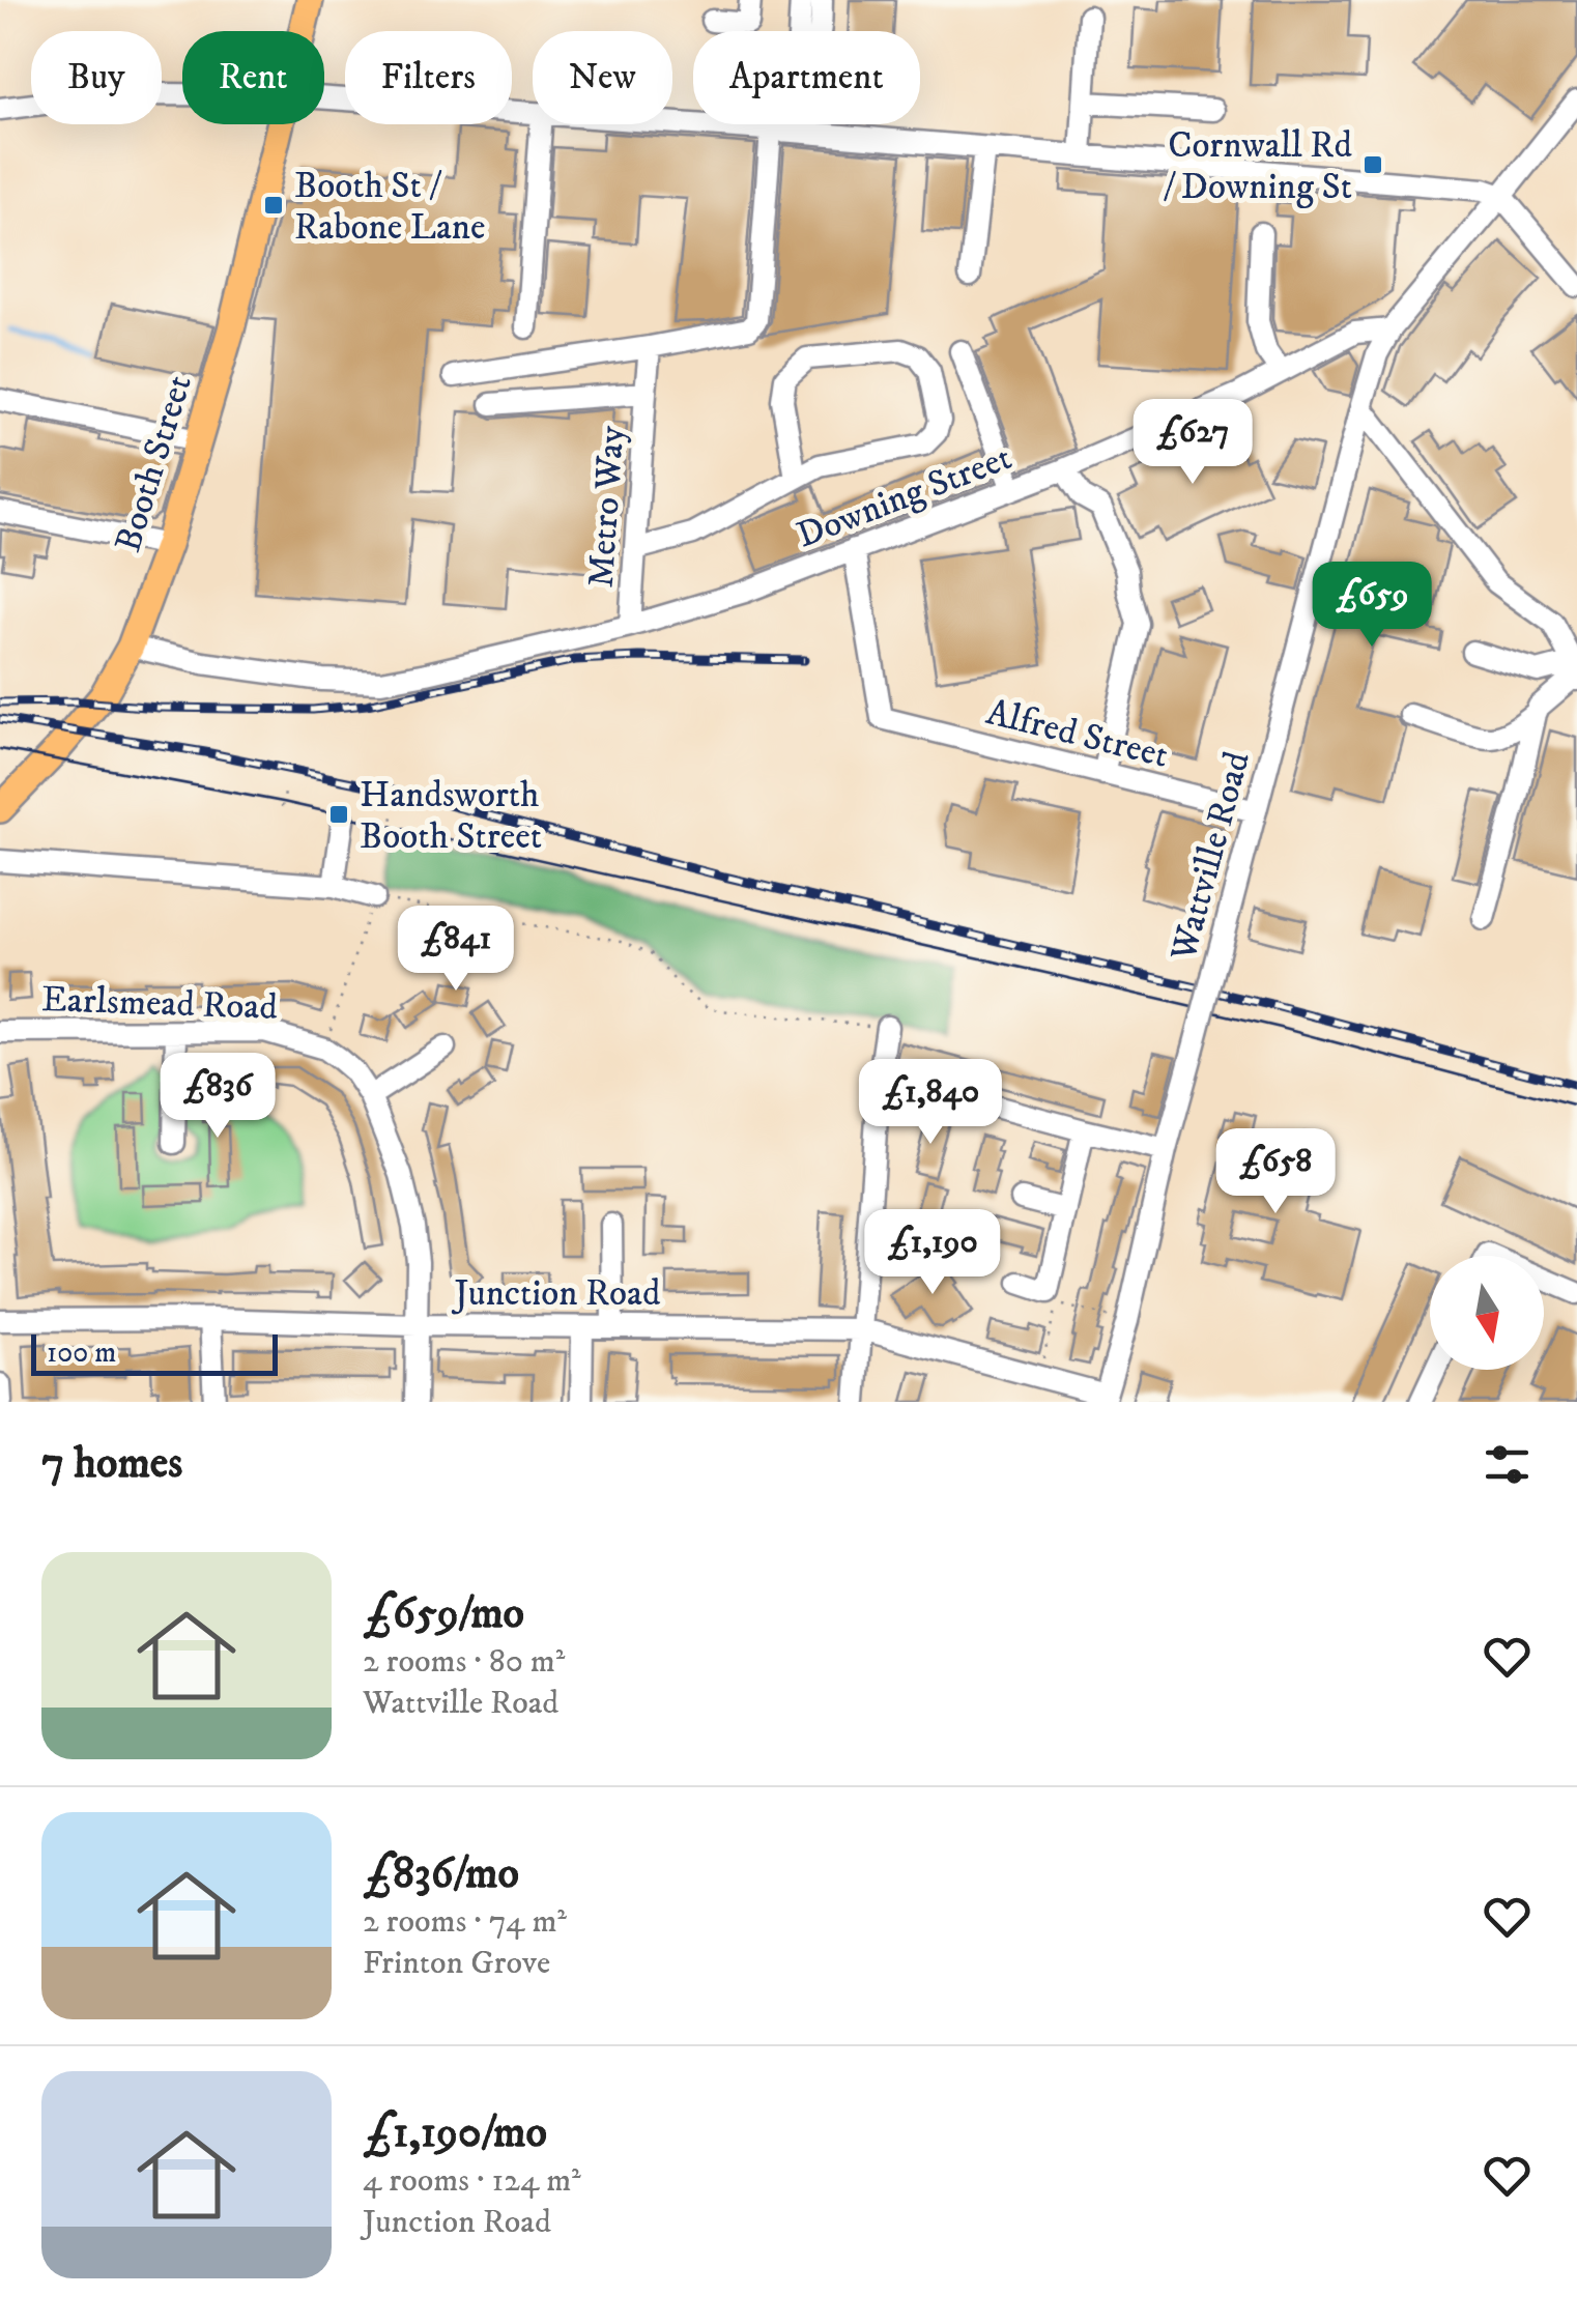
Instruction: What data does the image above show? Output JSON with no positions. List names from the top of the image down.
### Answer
{
  "streets": {
    "main road": ["Booth Street"],
    "street": [
      "Downing Street",
      "Metro Way",
      "Alfred Street",
      "Wattville Road",
      "Earlsmead Road",
      "Junction Road"
    ]
  },
  "crossings": [
    ["Booth Street", "Downing Street"],
    ["Downing Street", "Metro Way"],
    ["Downing Street", "Alfred Street"],
    ["Downing Street", "Wattville Road"],
    ["Alfred Street", "Wattville Road"],
    ["Wattville Road", "Junction Road"],
    ["Earlsmead Road", "Junction Road"]
  ],
  "places": {
    "transit": ["Cornwall Rd / Downing St", "Booth St / Rabone Lane", "Handsworth Booth Street"]
  },
  "scale_bar": "100 m",
  "north": "bottom",
  "page": {
    "chip": [
      "Buy",
      "Rent",
      "Filters",
      "New",
      "Apartment"
    ],
    "price": [
      "£627",
      "£659",
      "£841",
      "£836",
      "£1,840",
      "£658",
      "£1,190"
    ],
    "scale": "100 m",
    "heading": "7 homes",
    "list": [
      {
        "name": "£659/mo",
        "note": "2 rooms · 80 m² · Wattville Road"
      },
      {
        "name": "£836/mo",
        "note": "2 rooms · 74 m² · Frinton Grove"
      },
      {
        "name": "£1,190/mo",
        "note": "4 rooms · 124 m² · Junction Road"
      }
    ]
  }
}
